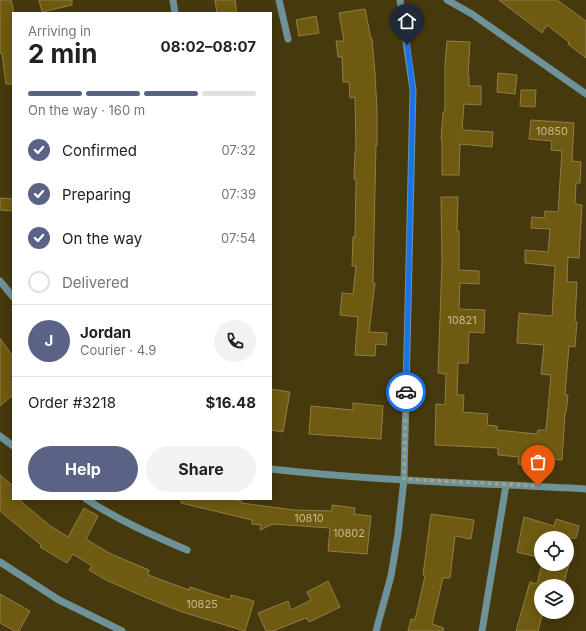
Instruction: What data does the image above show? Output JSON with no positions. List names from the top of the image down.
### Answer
{
  "house_numbers": [
    "10850",
    "10821",
    "10810",
    "10802",
    "10825"
  ],
  "page": {
    "heading": ["2 min", "Arriving in", "08:02–08:07"],
    "panel": [
      "Jordan",
      "Courier · 4.9",
      "Order #3218",
      "$16.48"
    ],
    "bar": "On the way · 160 m",
    "list": [
      ["Confirmed", "07:32"],
      ["Preparing", "07:39"],
      ["On the way", "07:54"],
      "Delivered"
    ],
    "round": "J",
    "buttons": ["Help", "Share"]
  }
}
